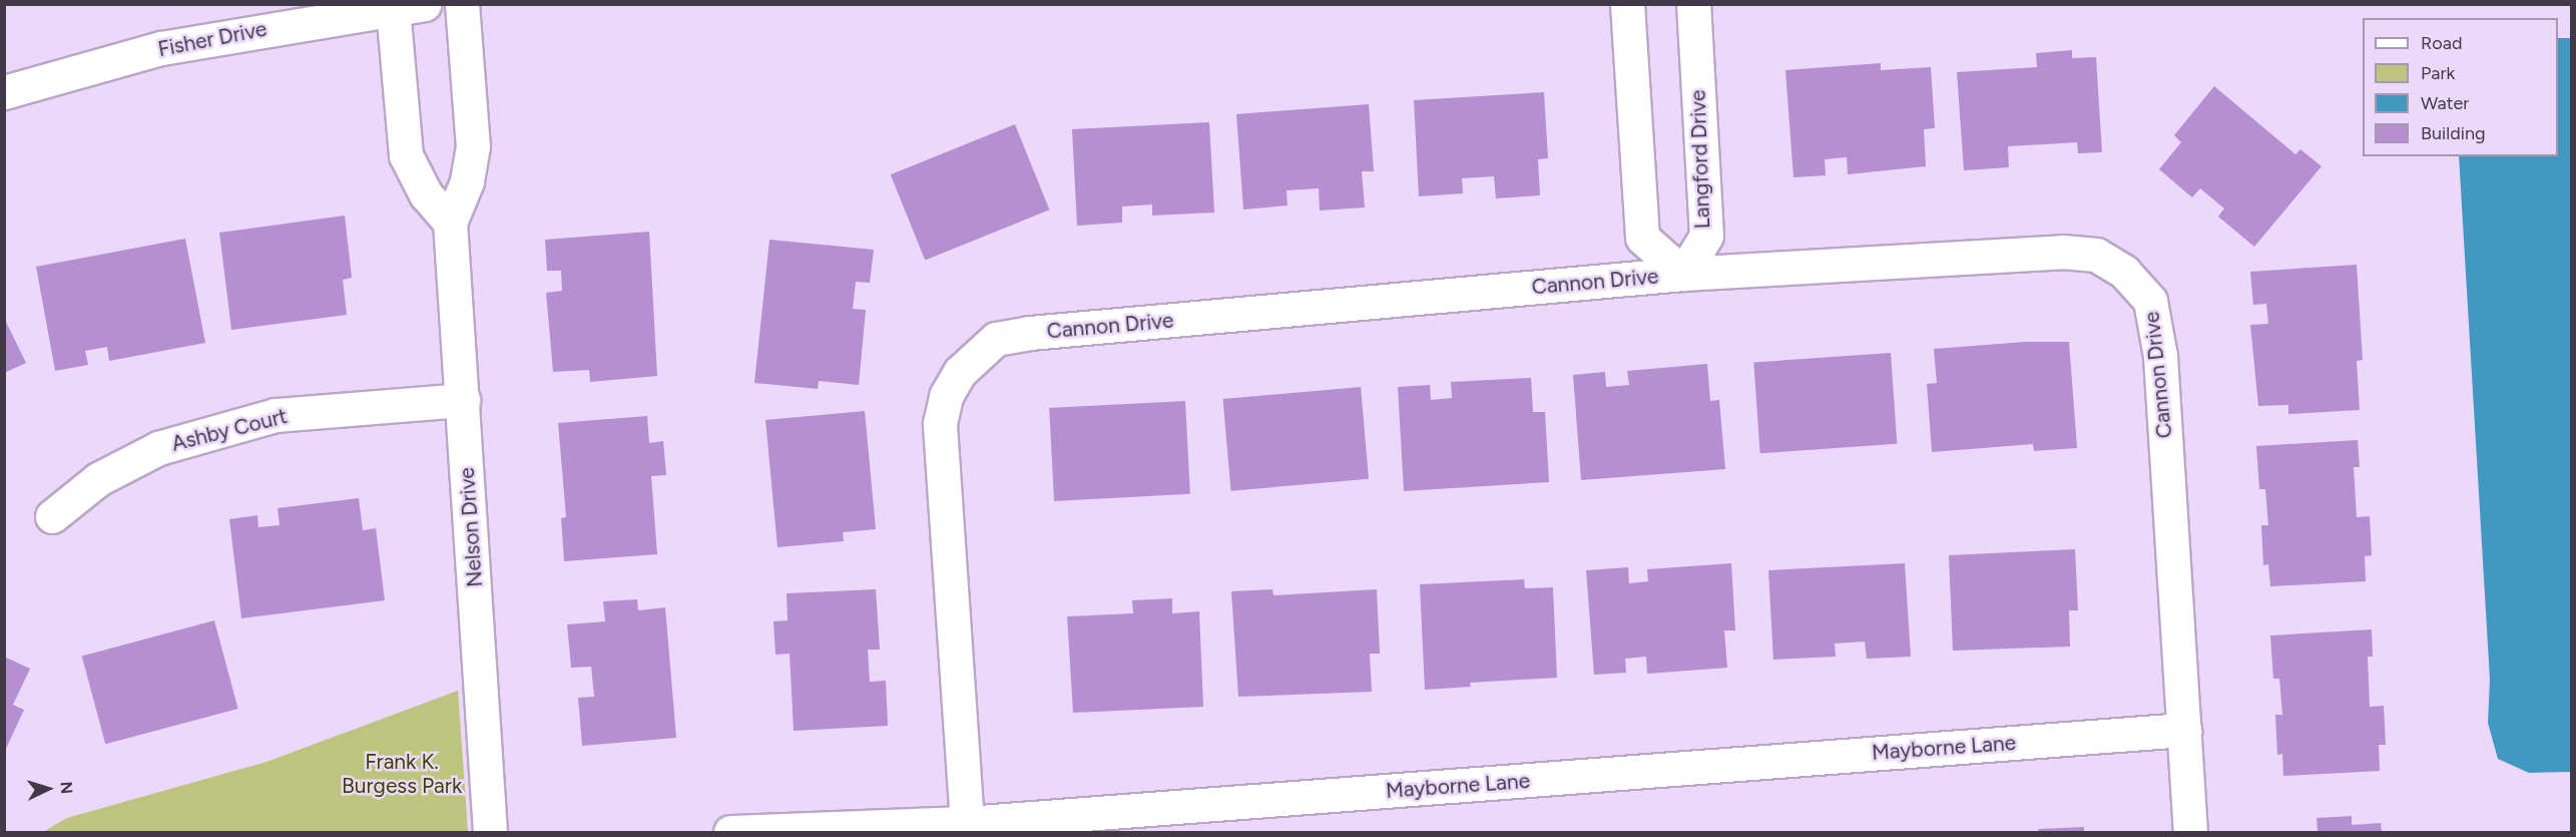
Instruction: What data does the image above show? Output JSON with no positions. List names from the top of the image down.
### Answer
{
  "streets": {
    "street": [
      "Fisher Drive",
      "Langford Drive",
      "Cannon Drive",
      "Ashby Court",
      "Nelson Drive",
      "Mayborne Lane"
    ]
  },
  "crossings": [
    ["Langford Drive", "Cannon Drive"],
    ["Cannon Drive", "Mayborne Lane"],
    ["Ashby Court", "Nelson Drive"]
  ],
  "parks": ["Frank K. Burgess Park"],
  "legend": [
    "Road",
    "Park",
    "Water",
    "Building"
  ],
  "north": "right"
}
